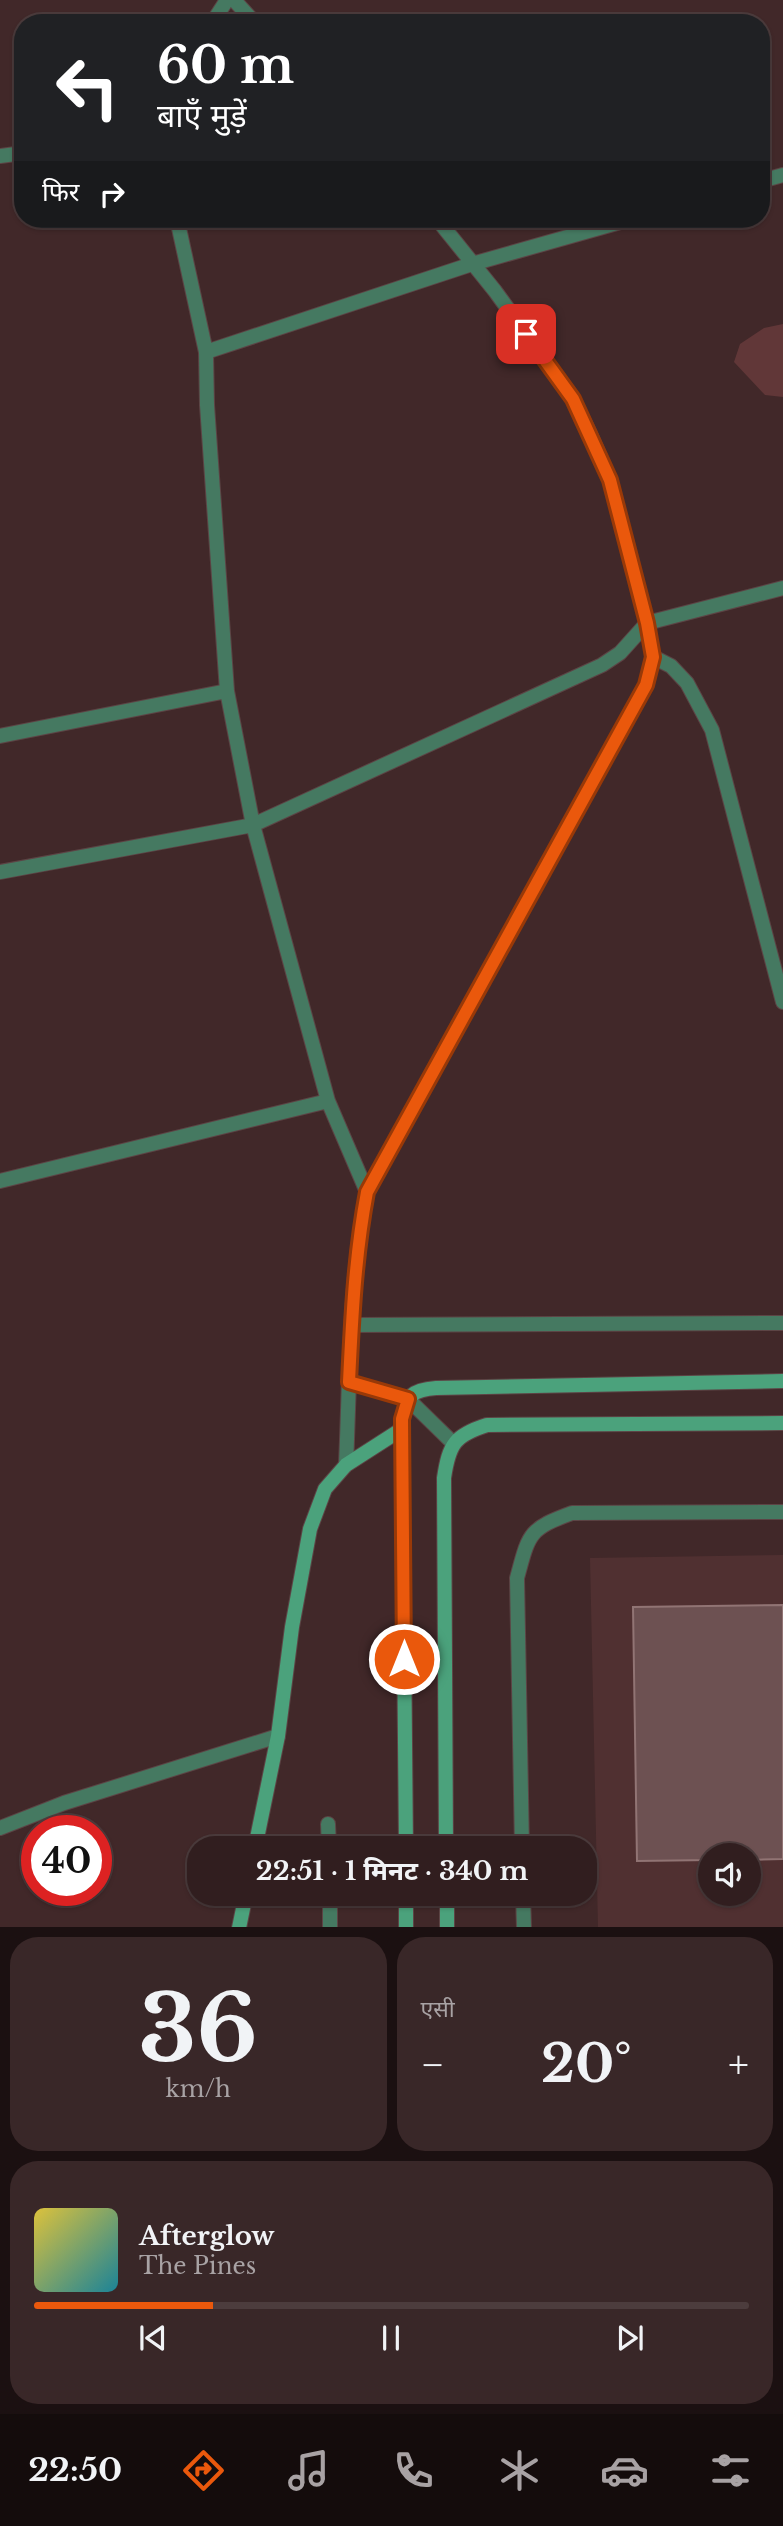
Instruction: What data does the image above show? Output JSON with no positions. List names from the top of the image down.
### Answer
{
  "page": {
    "turn": ["60 m", "बाएँ मुड़ें"],
    "then": "फिर",
    "limit": "40",
    "trip": "22:51 · 1 मिनट · 340 m",
    "tile": [
      ["36", "km/h"],
      "एसी"
    ],
    "heat": ["−", "20°", "+"],
    "song": ["Afterglow", "The Pines"],
    "tabs": "22:50"
  }
}
